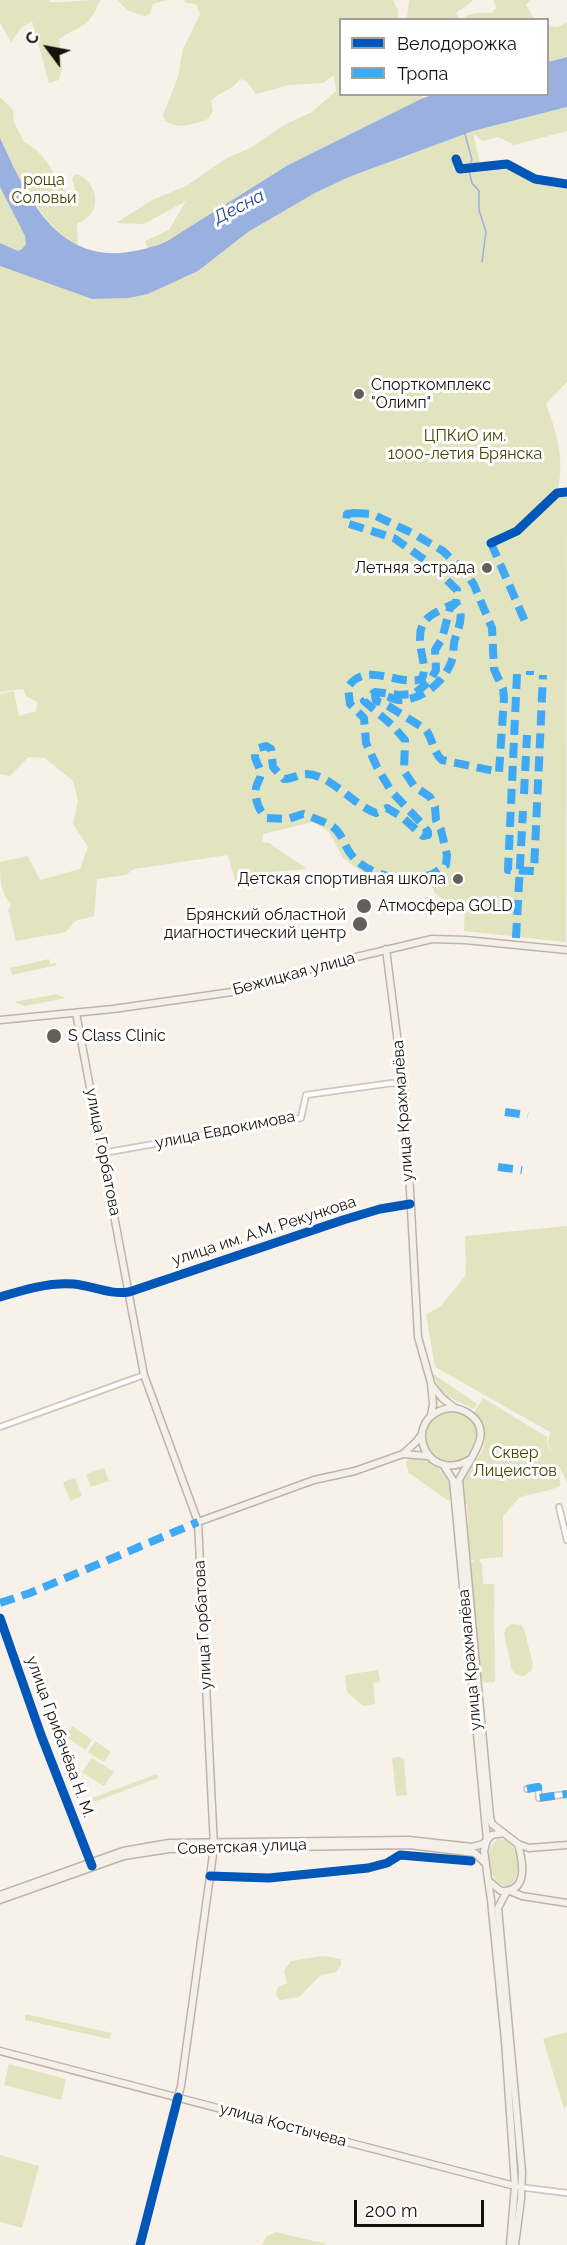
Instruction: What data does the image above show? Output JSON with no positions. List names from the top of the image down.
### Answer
{
  "streets": {
    "main road": [
      "Бежицкая улица",
      "улица Крахмалёва",
      "улица Горбатова",
      "Советская улица",
      "улица Костычева"
    ],
    "street": ["улица Евдокимова", "улица им. А.М. Рекункова", "улица Грибачёва Н. М."]
  },
  "crossings": [
    ["Бежицкая улица", "улица Крахмалёва"],
    ["Бежицкая улица", "улица Горбатова"],
    ["улица Крахмалёва", "улица Евдокимова"],
    ["улица Крахмалёва", "улица им. А.М. Рекункова"],
    ["улица Крахмалёва", "Советская улица"],
    ["улица Евдокимова", "улица Горбатова"],
    ["улица Горбатова", "улица им. А.М. Рекункова"],
    ["улица Горбатова", "Советская улица"],
    ["улица Горбатова", "улица Костычева"],
    ["улица Грибачёва Н. М.", "Советская улица"]
  ],
  "water": ["Десна"],
  "parks": ["роща Соловьи", "ЦПКиО им. 1000-летия Брянска", "Сквер Лицеистов"],
  "places": [
    "Спорткомплекс \"Олимп\"",
    "Летняя эстрада",
    "Детская спортивная школа",
    "Атмосфера GOLD",
    "Брянский областной диагностический центр",
    "S Class Clinic"
  ],
  "legend": ["Велодорожка", "Тропа"],
  "scale_bar": "200 m",
  "north": "top left"
}
